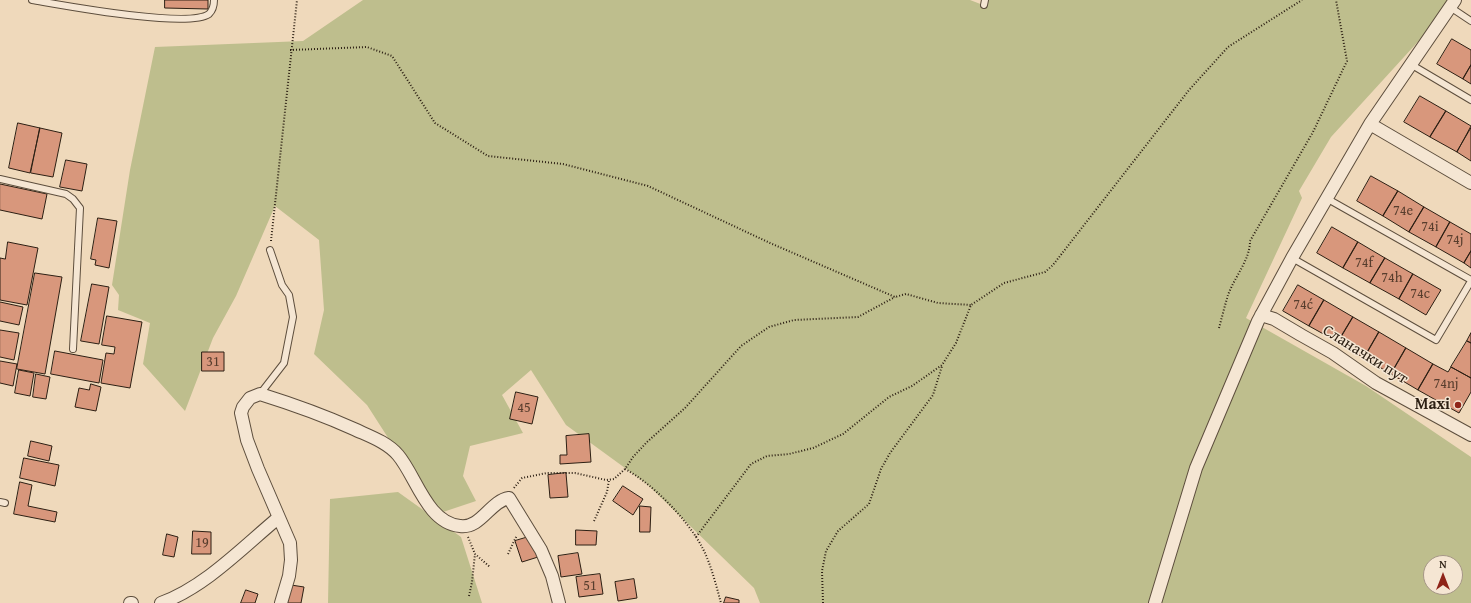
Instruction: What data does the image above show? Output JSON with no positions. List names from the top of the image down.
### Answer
{
  "streets": {
    "street": ["Сланачки пут"]
  },
  "places": ["Maxi"],
  "house_numbers": [
    "74e",
    "74i",
    "74j",
    "74f",
    "74h",
    "74c",
    "74ć",
    "31",
    "74nj",
    "45",
    "19",
    "51"
  ],
  "north": "top"
}
